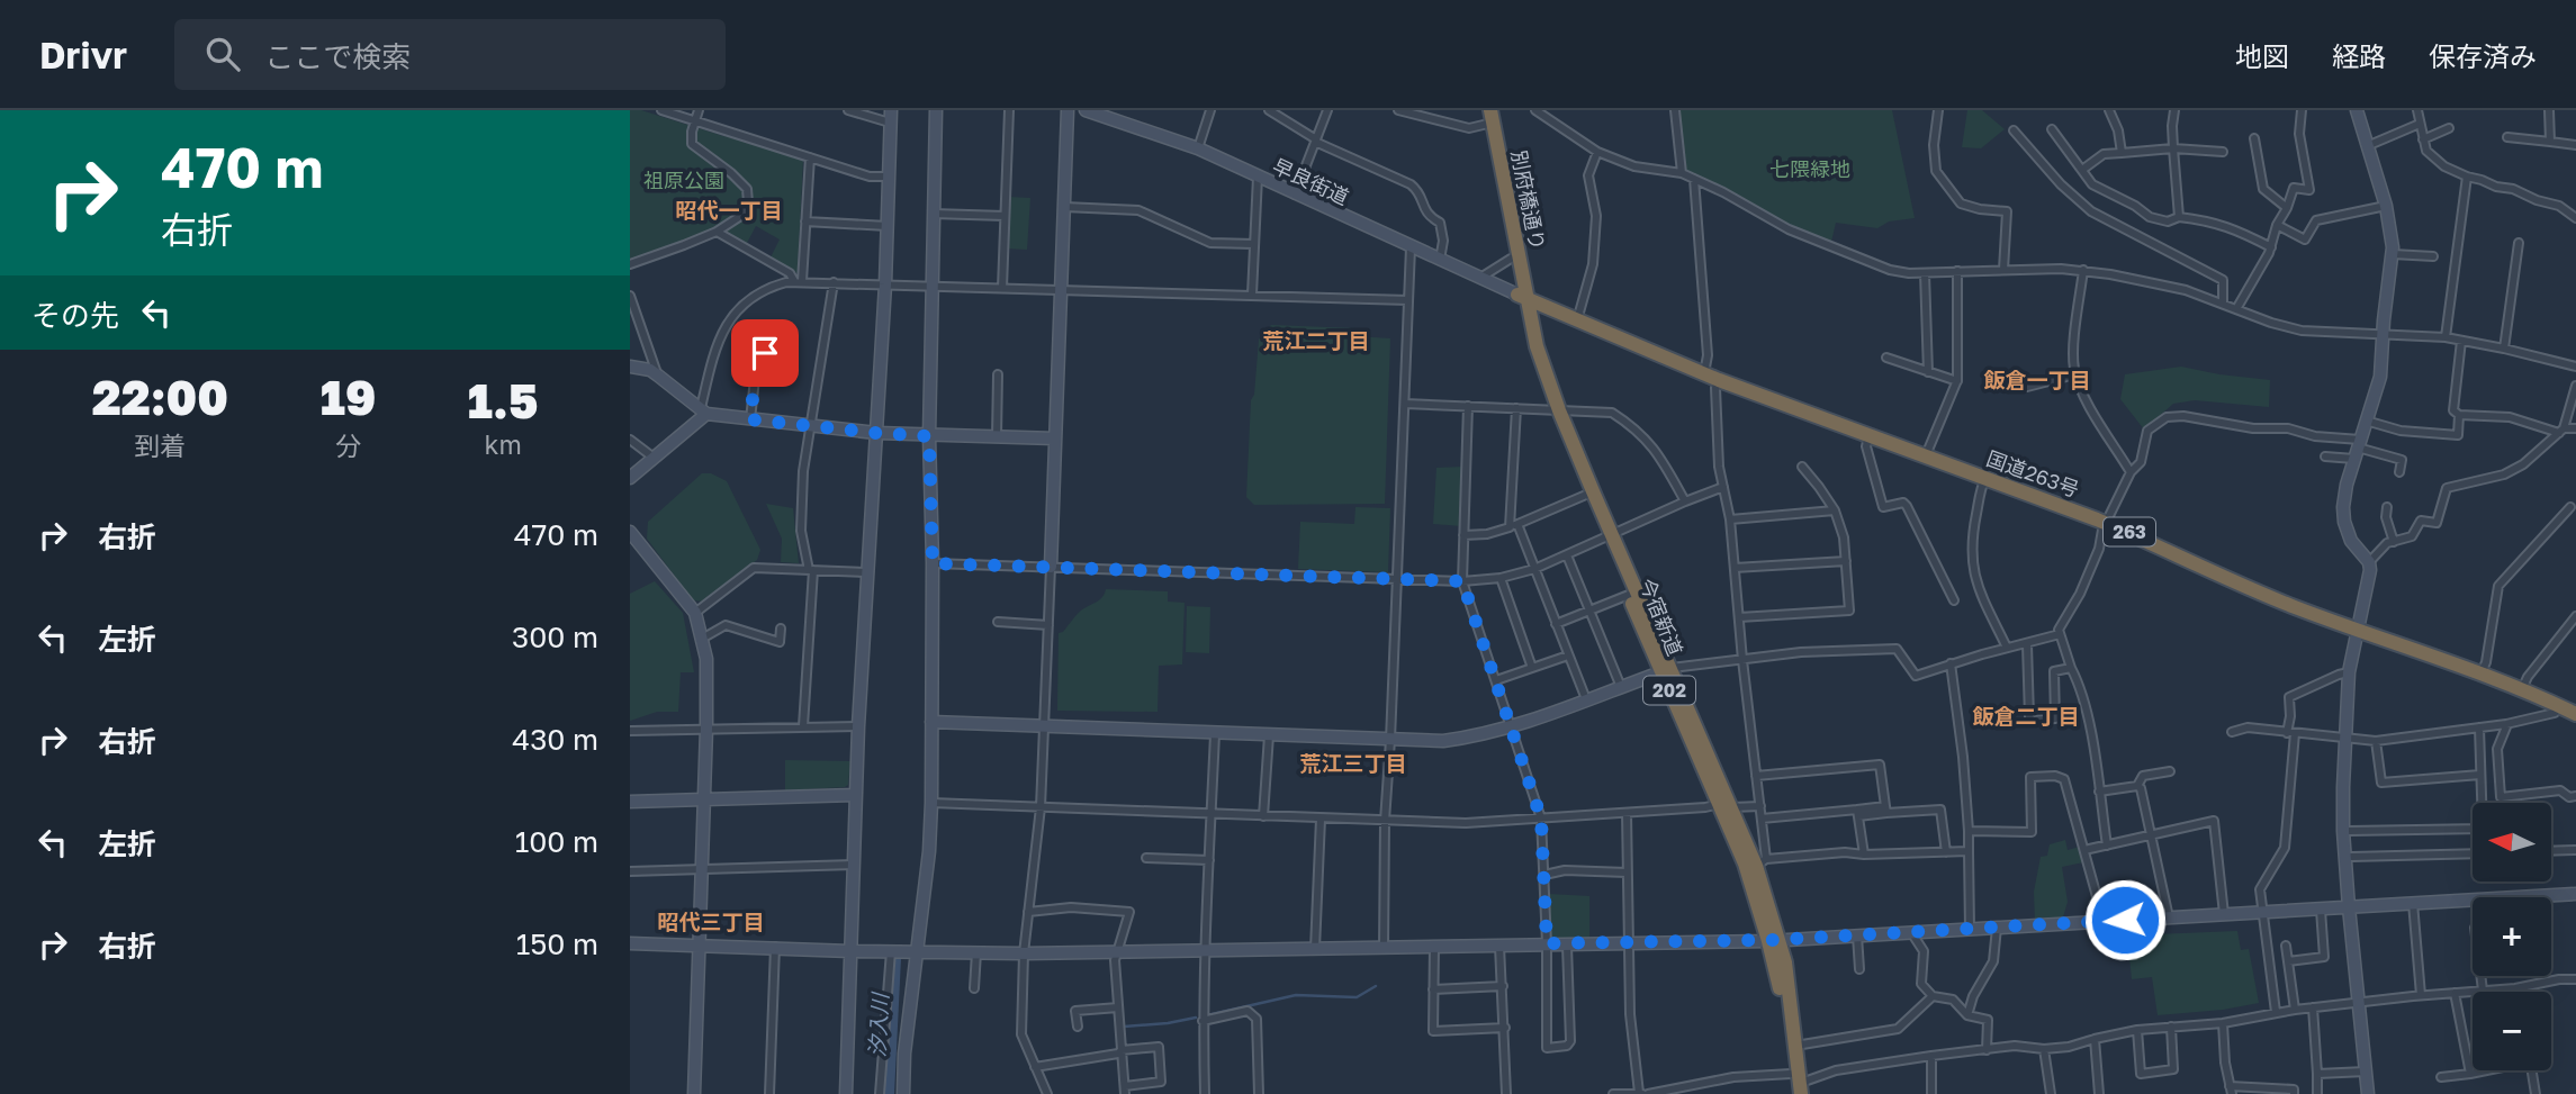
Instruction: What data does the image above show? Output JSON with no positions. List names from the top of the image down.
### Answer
{
  "streets": {
    "highway": [
      "別府橋通り",
      "国道263号",
      "263",
      "今宿新道",
      "202"
    ],
    "street": ["早良街道"]
  },
  "crossings": [
    ["早良街道", "別府橋通り"],
    ["早良街道", "国道263号"],
    ["早良街道", "今宿新道"],
    ["別府橋通り", "国道263号"],
    ["別府橋通り", "今宿新道"],
    ["国道263号", "今宿新道"]
  ],
  "districts": [
    "昭代一丁目",
    "荒江二丁目",
    "飯倉一丁目",
    "飯倉二丁目",
    "荒江三丁目",
    "昭代三丁目"
  ],
  "water": ["汐入川"],
  "parks": ["七隈緑地", "祖原公園"],
  "north": "left",
  "page": {
    "header": "Drivr",
    "search": "ここで検索",
    "nav": ["地図", "経路", "保存済み"],
    "turn": ["470 m", "右折"],
    "then": "その先",
    "eta": [
      "22:00",
      "到着",
      "19",
      "分",
      "1.5",
      "km"
    ],
    "list": [
      {
        "name": "右折",
        "value": "470 m"
      },
      {
        "name": "左折",
        "value": "300 m"
      },
      {
        "name": "右折",
        "value": "430 m"
      },
      {
        "name": "左折",
        "value": "100 m"
      },
      {
        "name": "右折",
        "value": "150 m"
      }
    ],
    "map_buttons": ["+", "−"]
  }
}
